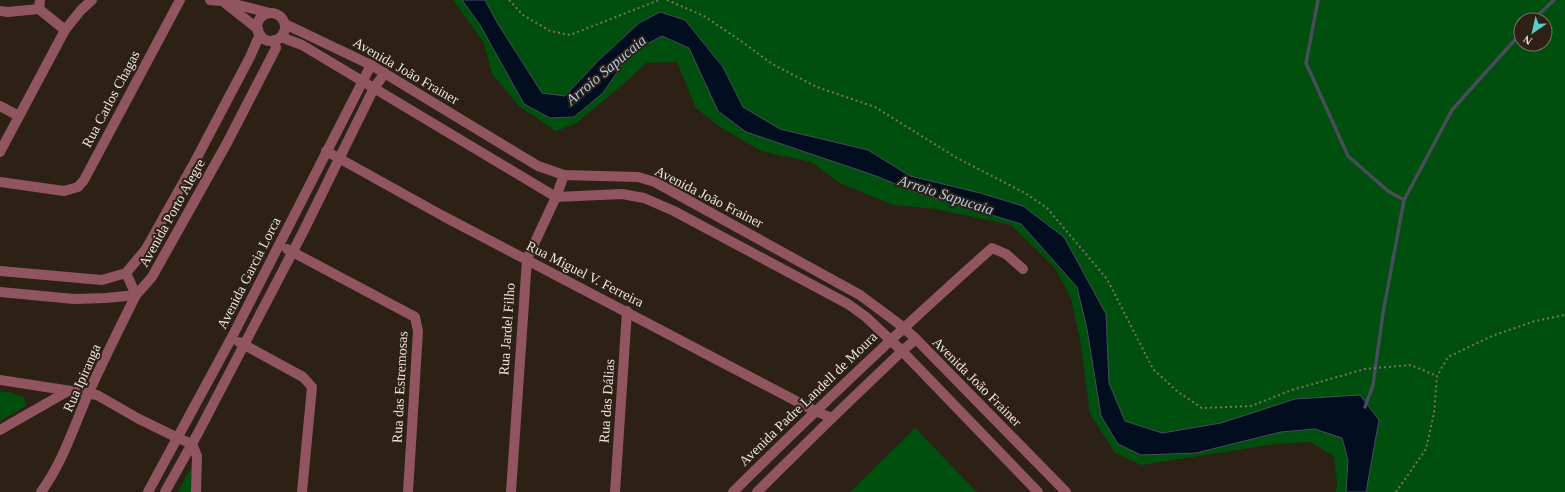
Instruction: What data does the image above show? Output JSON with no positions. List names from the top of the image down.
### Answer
{
  "streets": {
    "street": [
      "Avenida João Frainer",
      "Rua Carlos Chagas",
      "Avenida Porto Alegre",
      "Avenida Garcia Lorca",
      "Rua Miguel V. Ferreira",
      "Rua Jardel Filho",
      "Rua Ipiranga",
      "Rua das Estremosas",
      "Avenida Padre Landell de Moura",
      "Rua das Dálias"
    ]
  },
  "crossings": [
    ["Avenida João Frainer", "Avenida Porto Alegre"],
    ["Avenida João Frainer", "Avenida Garcia Lorca"],
    ["Avenida João Frainer", "Rua Jardel Filho"],
    ["Avenida João Frainer", "Avenida Padre Landell de Moura"],
    ["Avenida Porto Alegre", "Rua Ipiranga"],
    ["Avenida Garcia Lorca", "Rua Miguel V. Ferreira"],
    ["Avenida Garcia Lorca", "Rua das Estremosas"],
    ["Rua Miguel V. Ferreira", "Rua Jardel Filho"],
    ["Rua Miguel V. Ferreira", "Avenida Padre Landell de Moura"],
    ["Rua Miguel V. Ferreira", "Rua das Dálias"]
  ],
  "water": ["Arroio Sapucaia"],
  "north": "bottom left"
}
